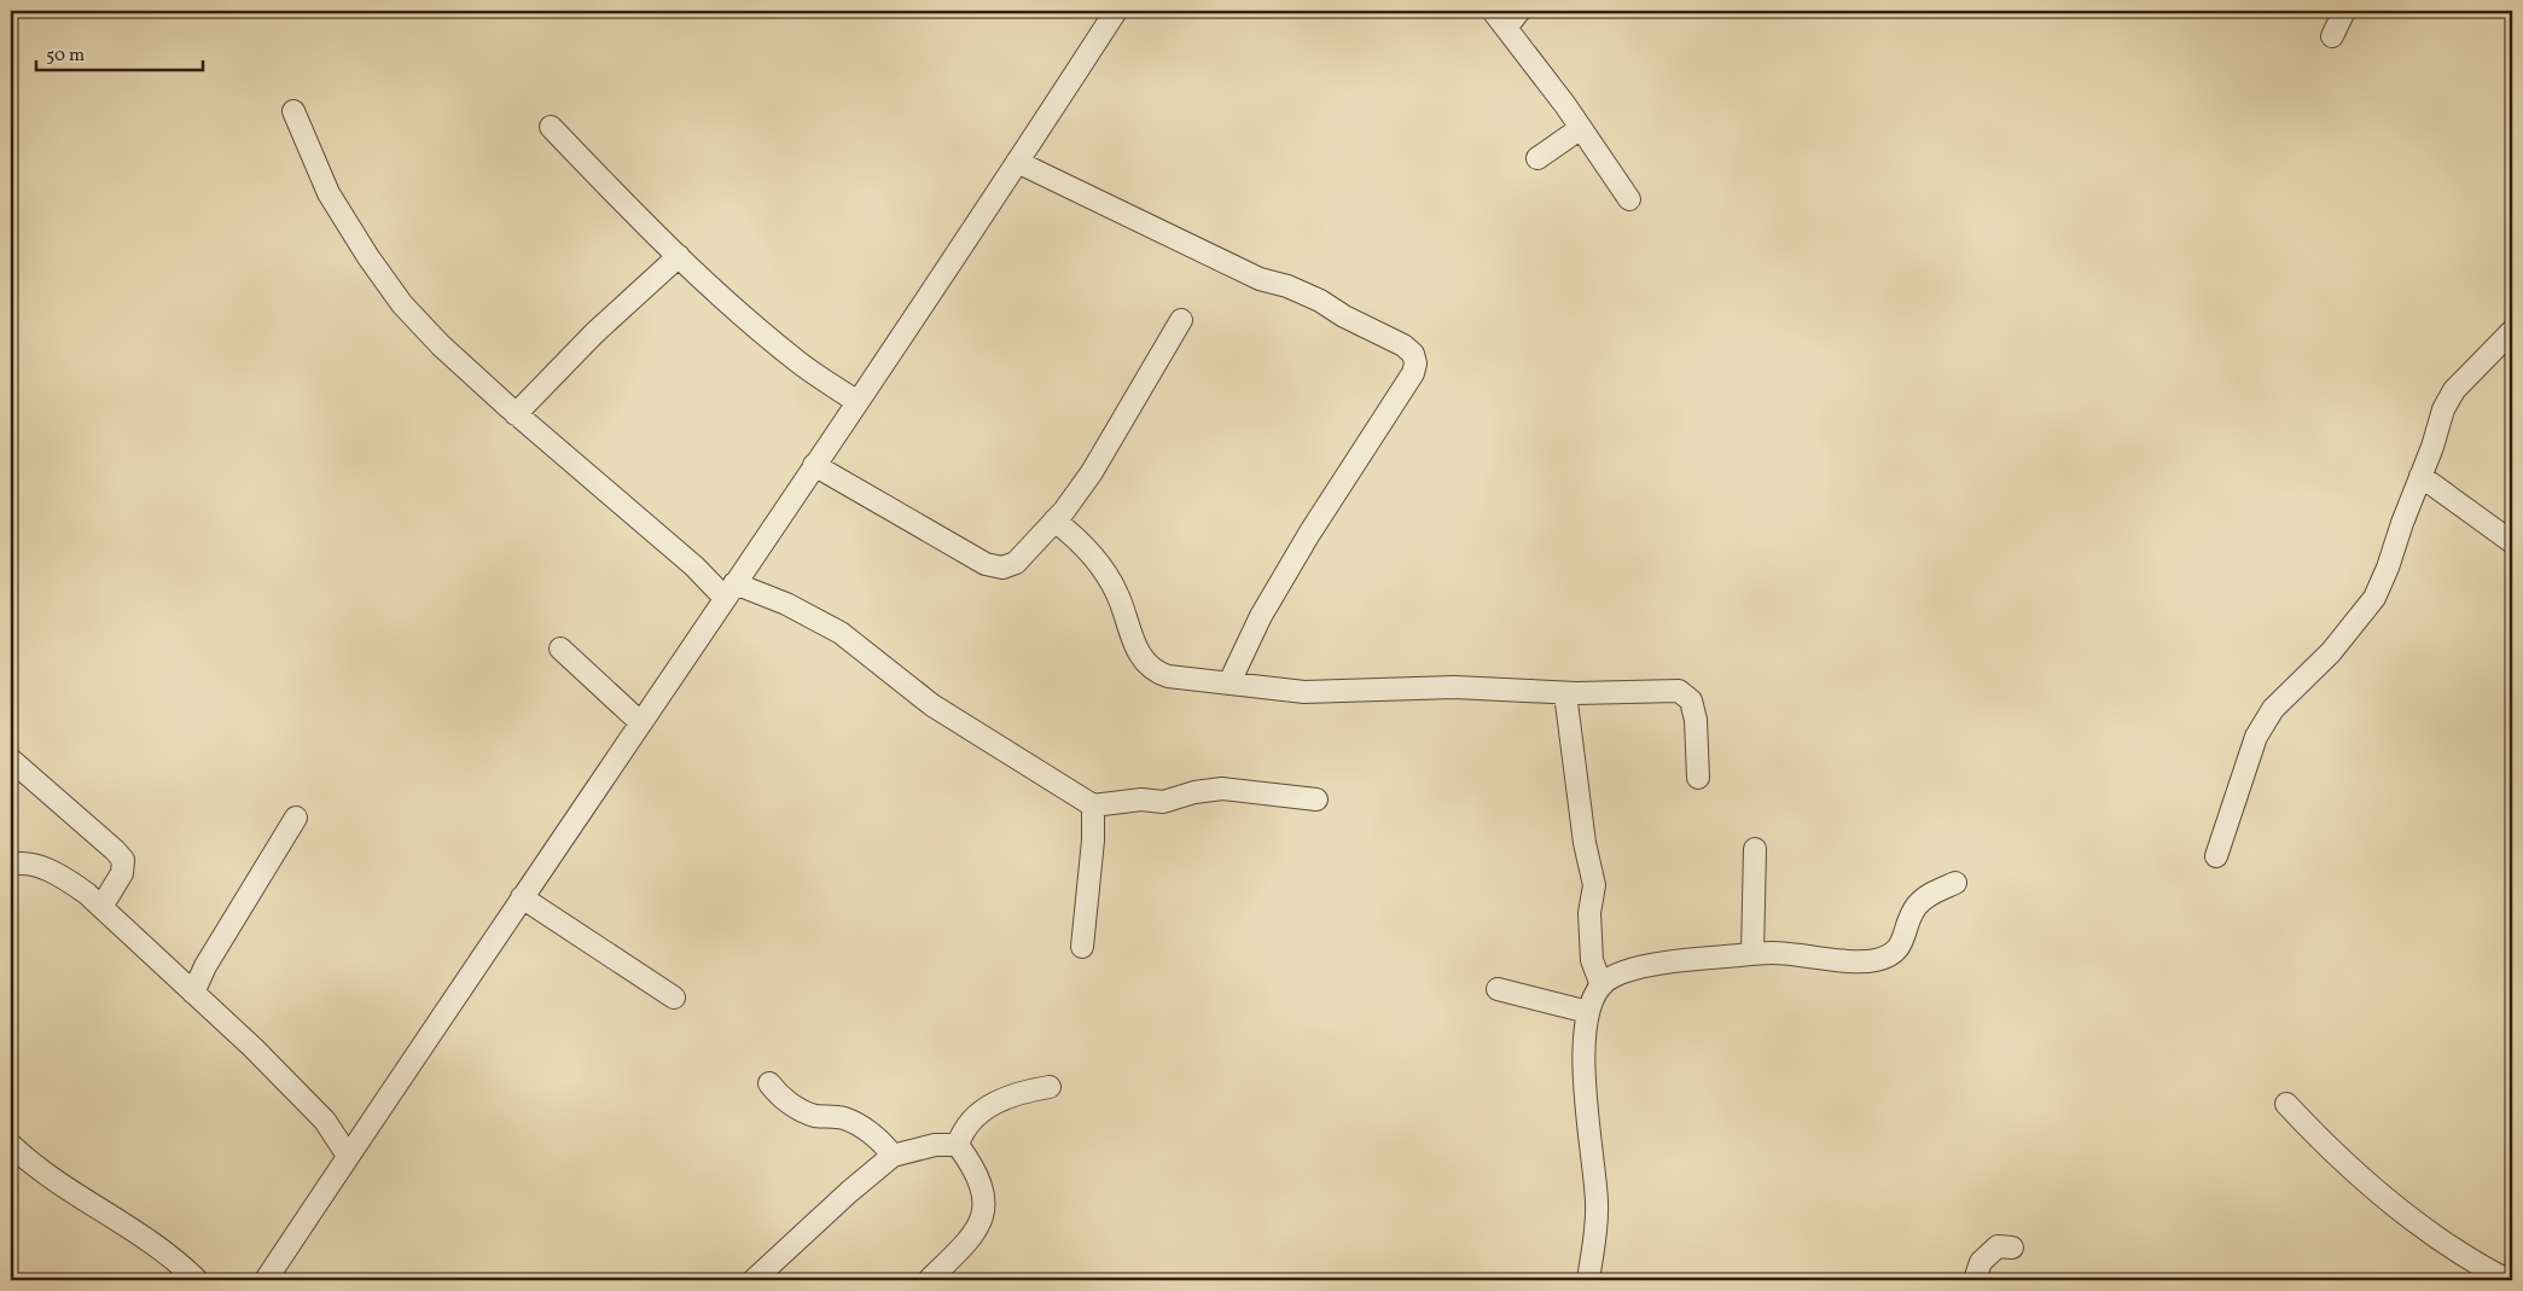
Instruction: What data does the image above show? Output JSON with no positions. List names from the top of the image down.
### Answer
{
  "scale_bar": "50 m"
}
